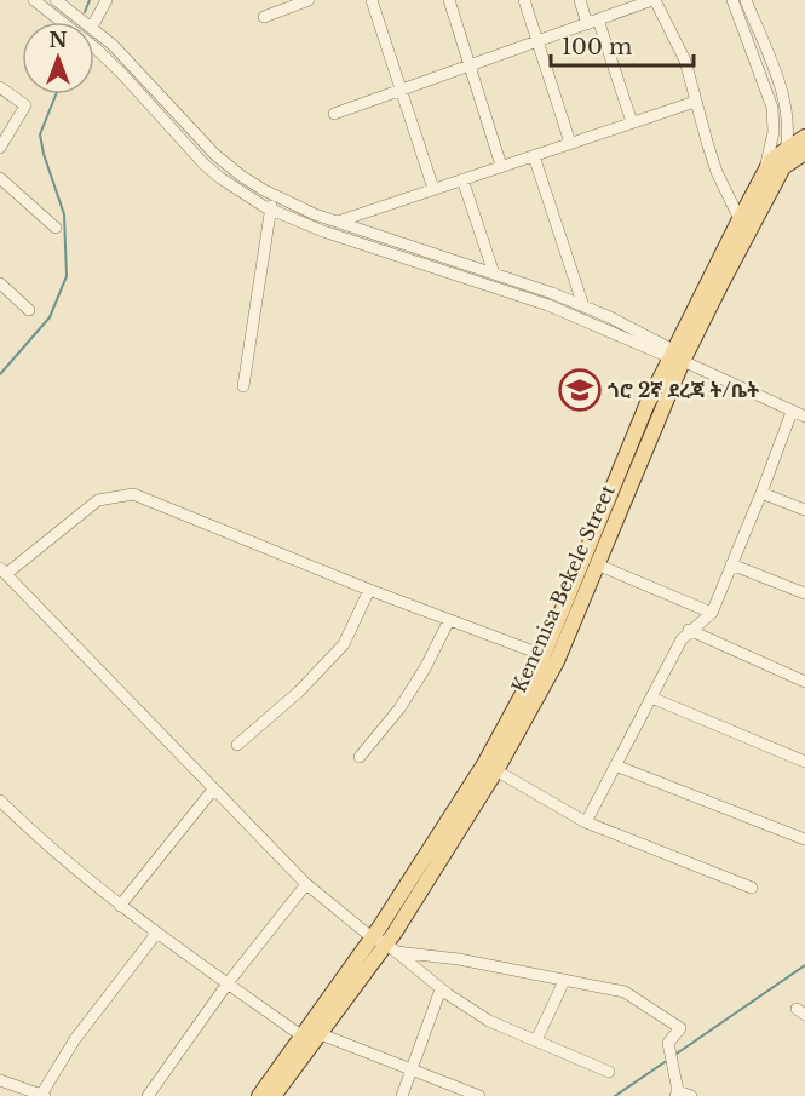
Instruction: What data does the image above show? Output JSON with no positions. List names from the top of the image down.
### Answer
{
  "streets": {
    "main road": ["Kenenisa Bekele Street"]
  },
  "places": {
    "school or university": ["ጎሮ 2ኛ ደረጃ ት/ቤት"]
  },
  "scale_bar": "100 m",
  "north": "top"
}
